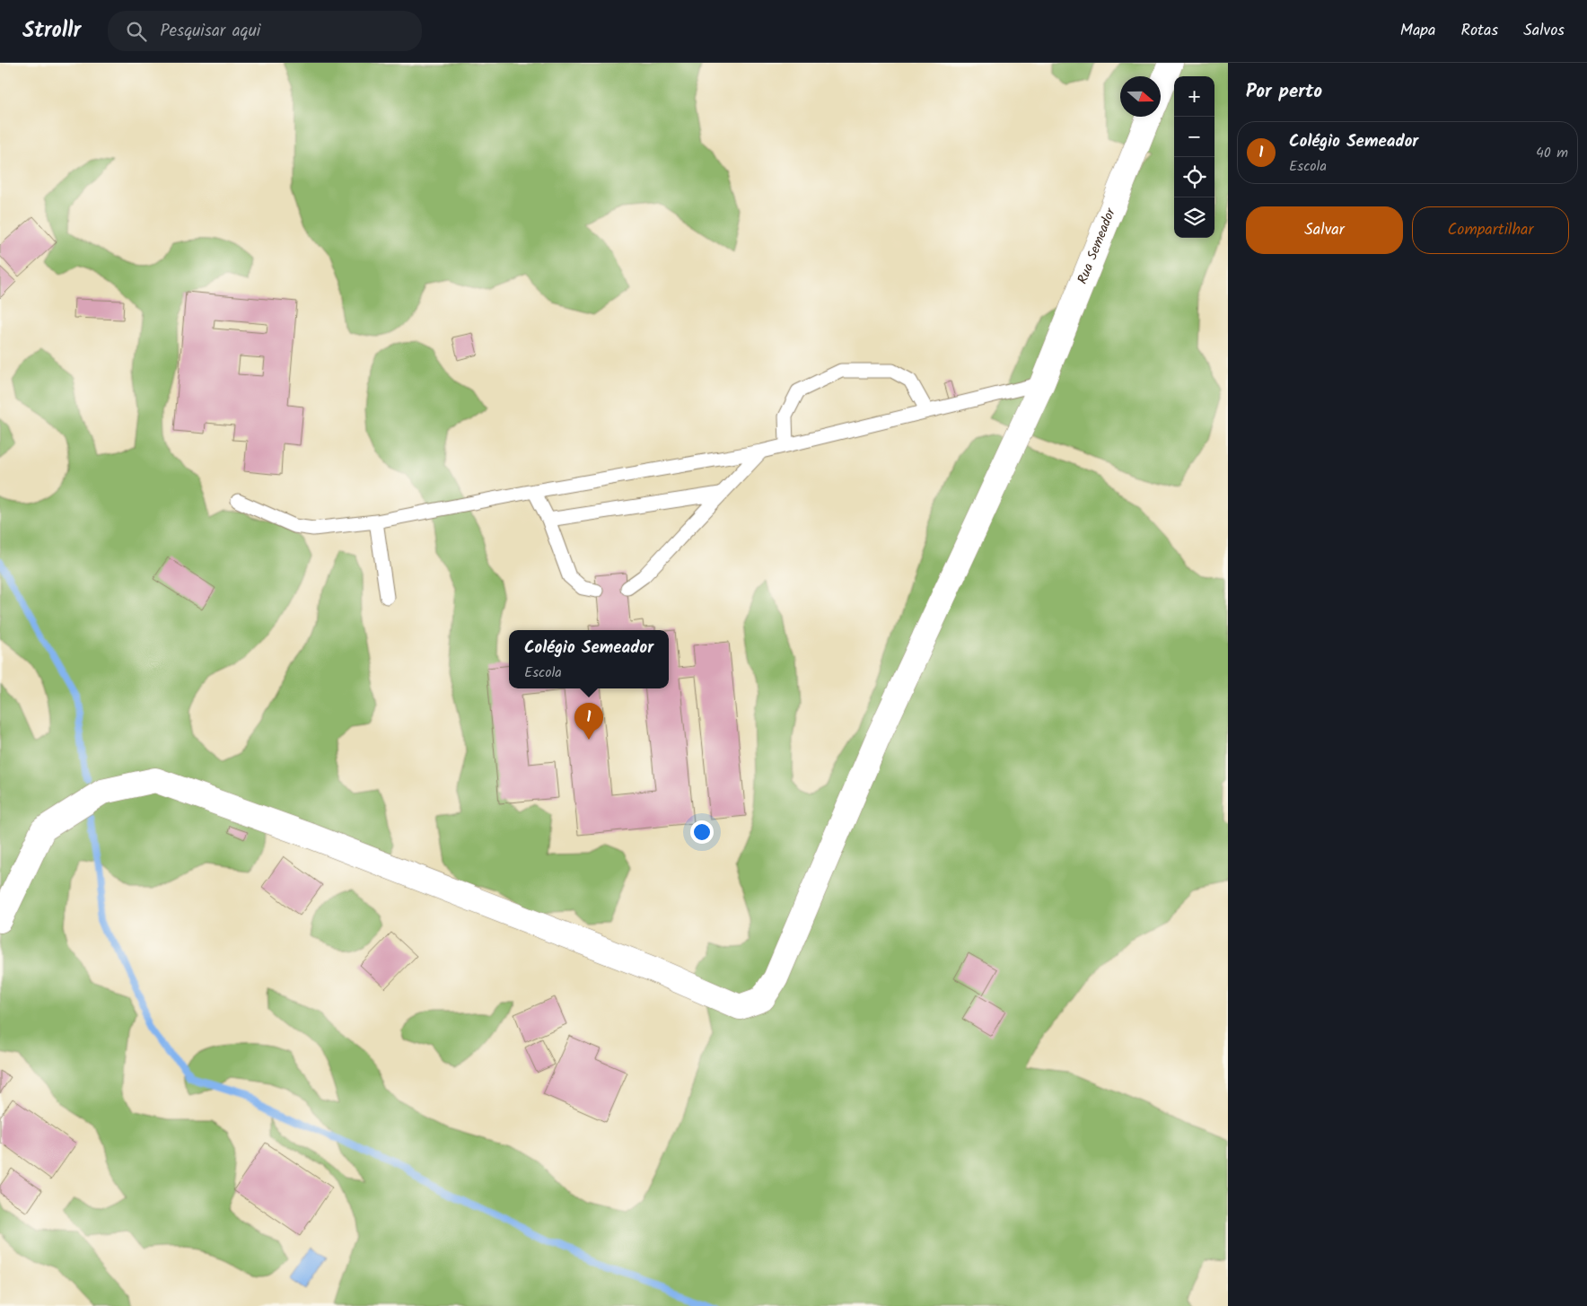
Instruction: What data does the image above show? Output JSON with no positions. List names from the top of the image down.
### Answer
{
  "streets": {
    "street": ["Rua Semeador"]
  },
  "north": "right",
  "page": {
    "header": "Strollr",
    "search": "Pesquisar aqui",
    "nav": ["Mapa", "Rotas", "Salvos"],
    "heading": "Por perto",
    "map_buttons": ["+", "−"],
    "list": [
      {
        "mark": "1",
        "name": "Colégio Semeador",
        "note": "Escola",
        "value": "40 m"
      }
    ],
    "buttons": ["Salvar", "Compartilhar"],
    "popup": ["Colégio Semeador", "Escola"],
    "pins": "1"
  }
}
